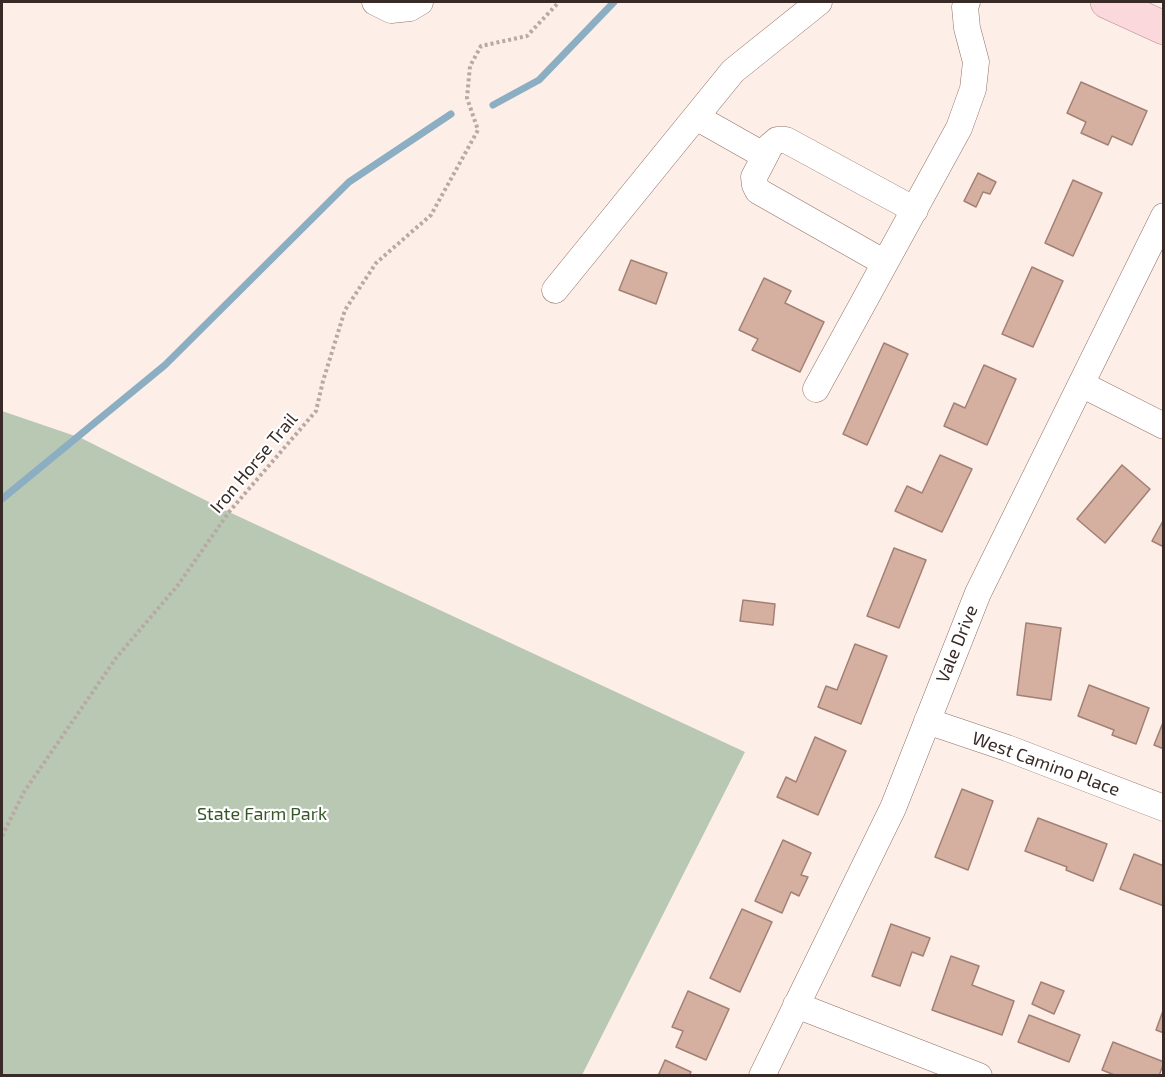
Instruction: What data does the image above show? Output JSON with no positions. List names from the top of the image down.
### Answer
{
  "streets": {
    "street": ["Vale Drive", "West Camino Place"],
    "path": ["Iron Horse Trail"]
  },
  "crossings": [
    ["Vale Drive", "West Camino Place"]
  ],
  "parks": ["State Farm Park"]
}
